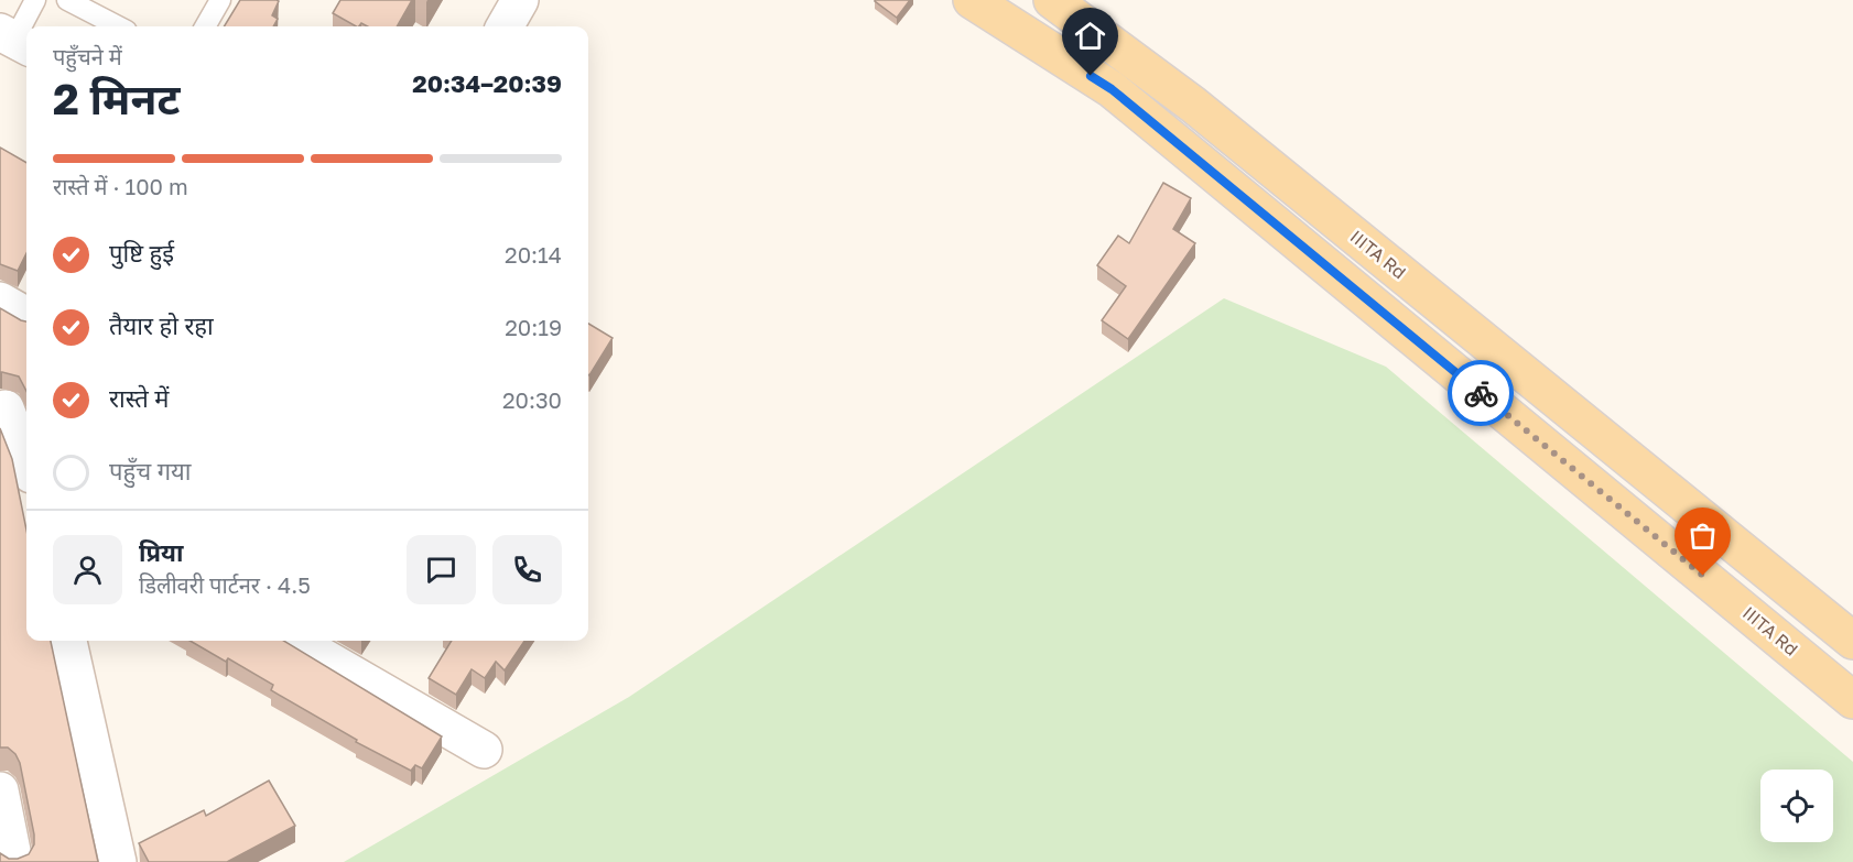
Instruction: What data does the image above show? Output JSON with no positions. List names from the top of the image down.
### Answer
{
  "streets": {
    "main road": ["IIITA Rd"]
  },
  "page": {
    "heading": ["2 मिनट", "पहुँचने में", "20:34–20:39"],
    "panel": ["प्रिया", "डिलीवरी पार्टनर · 4.5"],
    "bar": "रास्ते में · 100 m",
    "list": [
      ["पुष्टि हुई", "20:14"],
      ["तैयार हो रहा", "20:19"],
      ["रास्ते में", "20:30"],
      "पहुँच गया"
    ]
  }
}
